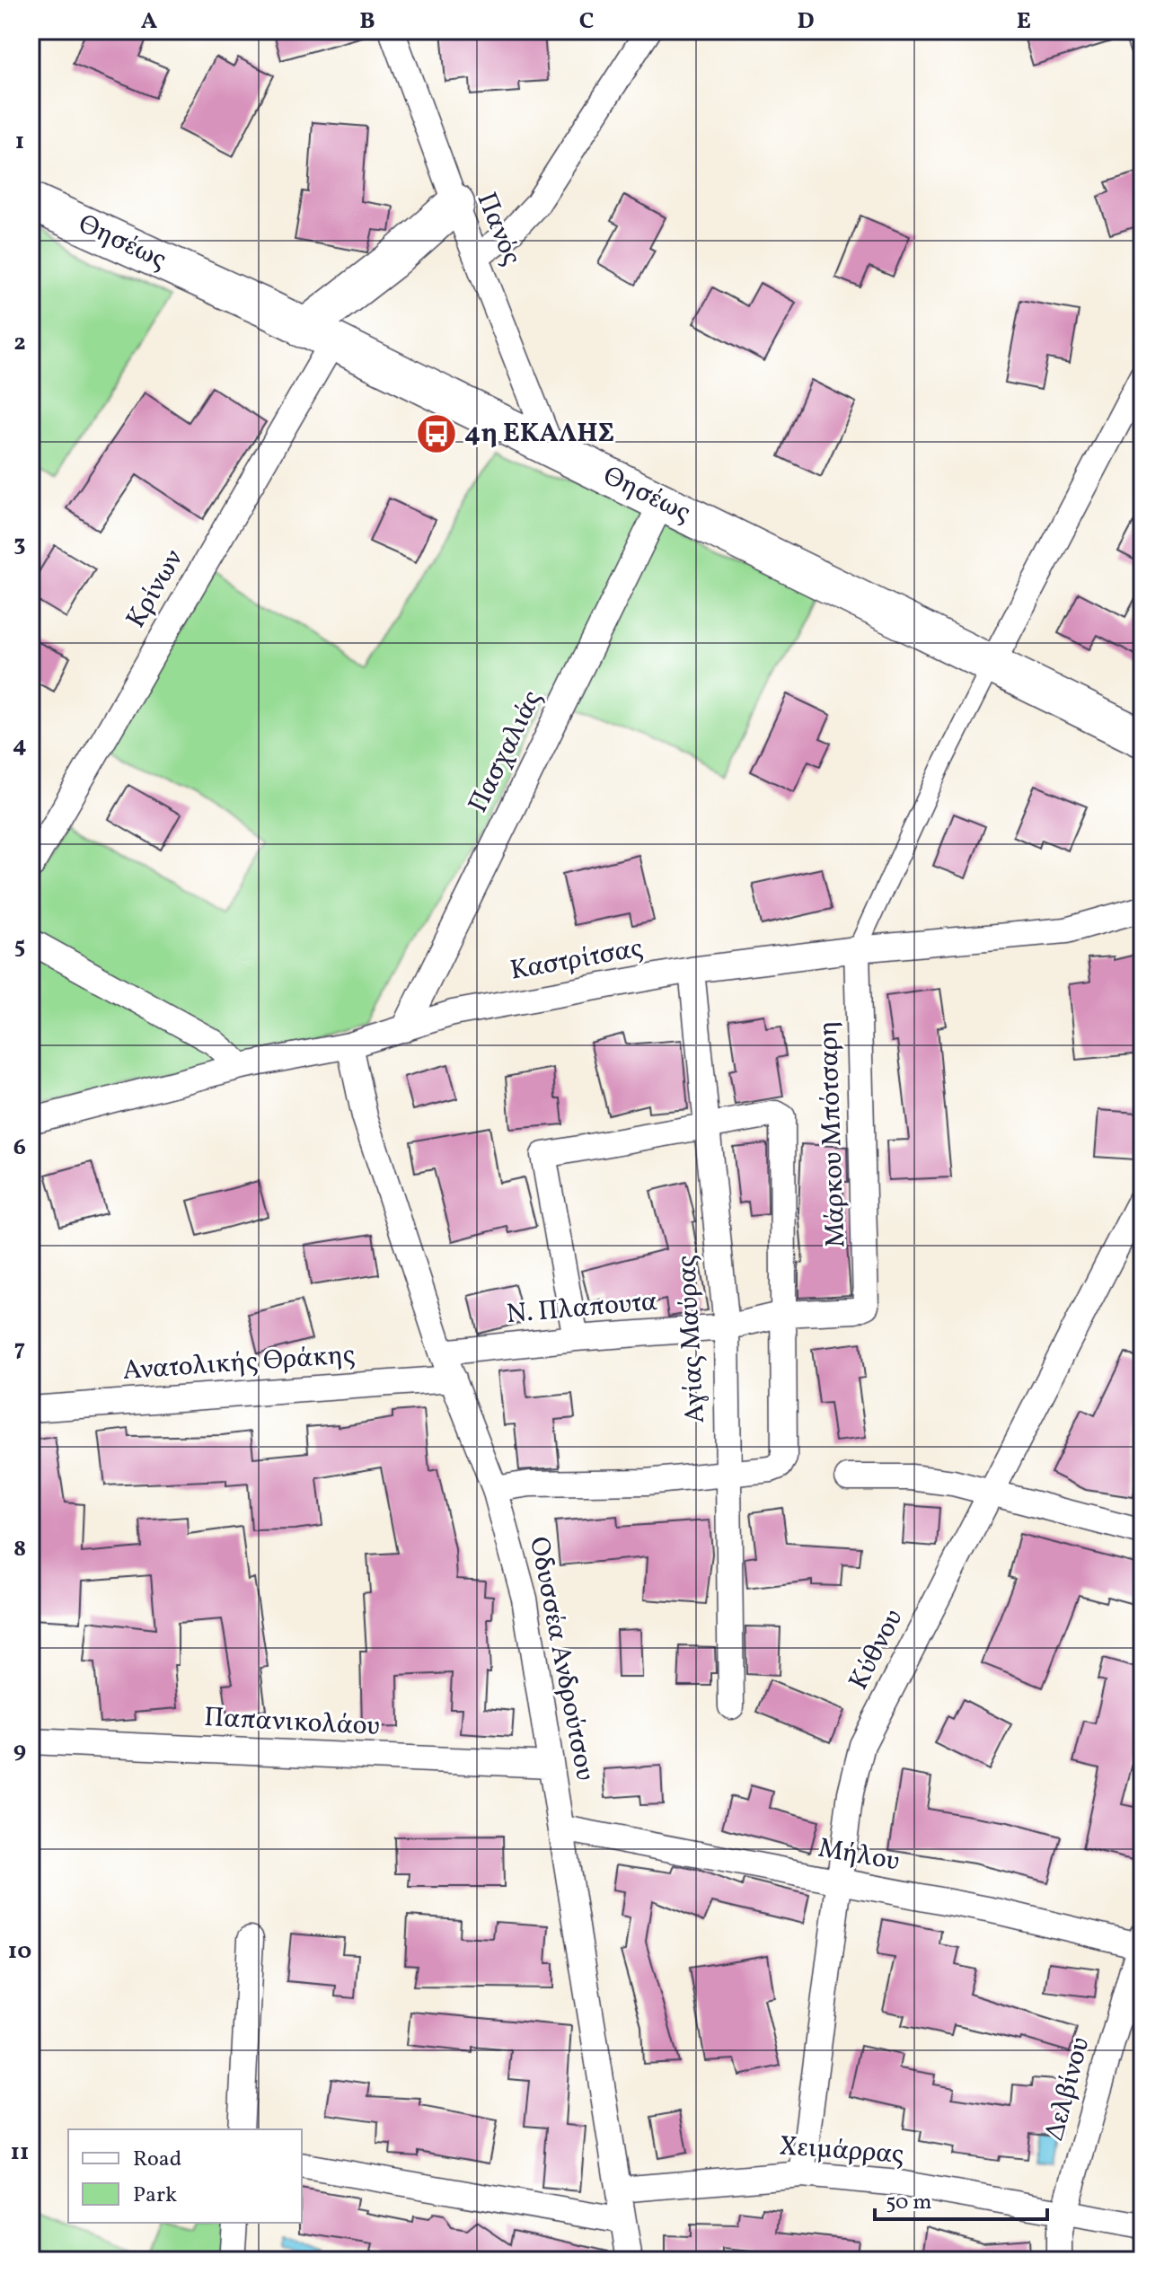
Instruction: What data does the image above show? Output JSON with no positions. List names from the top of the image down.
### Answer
{
  "streets": {
    "main road": ["Θησέως"],
    "street": [
      "Πανός",
      "Κρίνων",
      "Πασχαλιάς",
      "Καστρίτσας",
      "Μάρκου Μπότσαρη",
      "Ν. Πλαπουτα",
      "Αγίας Μαύρας",
      "Ανατολικής Θράκης",
      "Κύθνου",
      "Οδυσσέα Ανδρούτσου",
      "Παπανικολάου",
      "Μήλου",
      "Δελβίνου",
      "Χειμάρρας"
    ]
  },
  "crossings": [
    ["Πανός", "Θησέως"],
    ["Θησέως", "Κρίνων"],
    ["Θησέως", "Πασχαλιάς"],
    ["Πασχαλιάς", "Καστρίτσας"],
    ["Καστρίτσας", "Μάρκου Μπότσαρη"],
    ["Καστρίτσας", "Αγίας Μαύρας"],
    ["Καστρίτσας", "Οδυσσέα Ανδρούτσου"],
    ["Μάρκου Μπότσαρη", "Ν. Πλαπουτα"],
    ["Ν. Πλαπουτα", "Αγίας Μαύρας"],
    ["Ν. Πλαπουτα", "Οδυσσέα Ανδρούτσου"],
    ["Ανατολικής Θράκης", "Οδυσσέα Ανδρούτσου"],
    ["Κύθνου", "Μήλου"],
    ["Κύθνου", "Χειμάρρας"],
    ["Οδυσσέα Ανδρούτσου", "Παπανικολάου"],
    ["Οδυσσέα Ανδρούτσου", "Μήλου"],
    ["Οδυσσέα Ανδρούτσου", "Χειμάρρας"],
    ["Μήλου", "Δελβίνου"],
    ["Δελβίνου", "Χειμάρρας"]
  ],
  "places": {
    "bus stop": ["4η ΕΚΑΛΗΣ"]
  },
  "legend": ["Road", "Park"],
  "scale_bar": "50 m",
  "grid": {
    "columns": [
      "A",
      "B",
      "C",
      "D",
      "E"
    ],
    "rows": [
      "1",
      "2",
      "3",
      "4",
      "5",
      "6",
      "7",
      "8",
      "9",
      "10",
      "11"
    ]
  }
}
